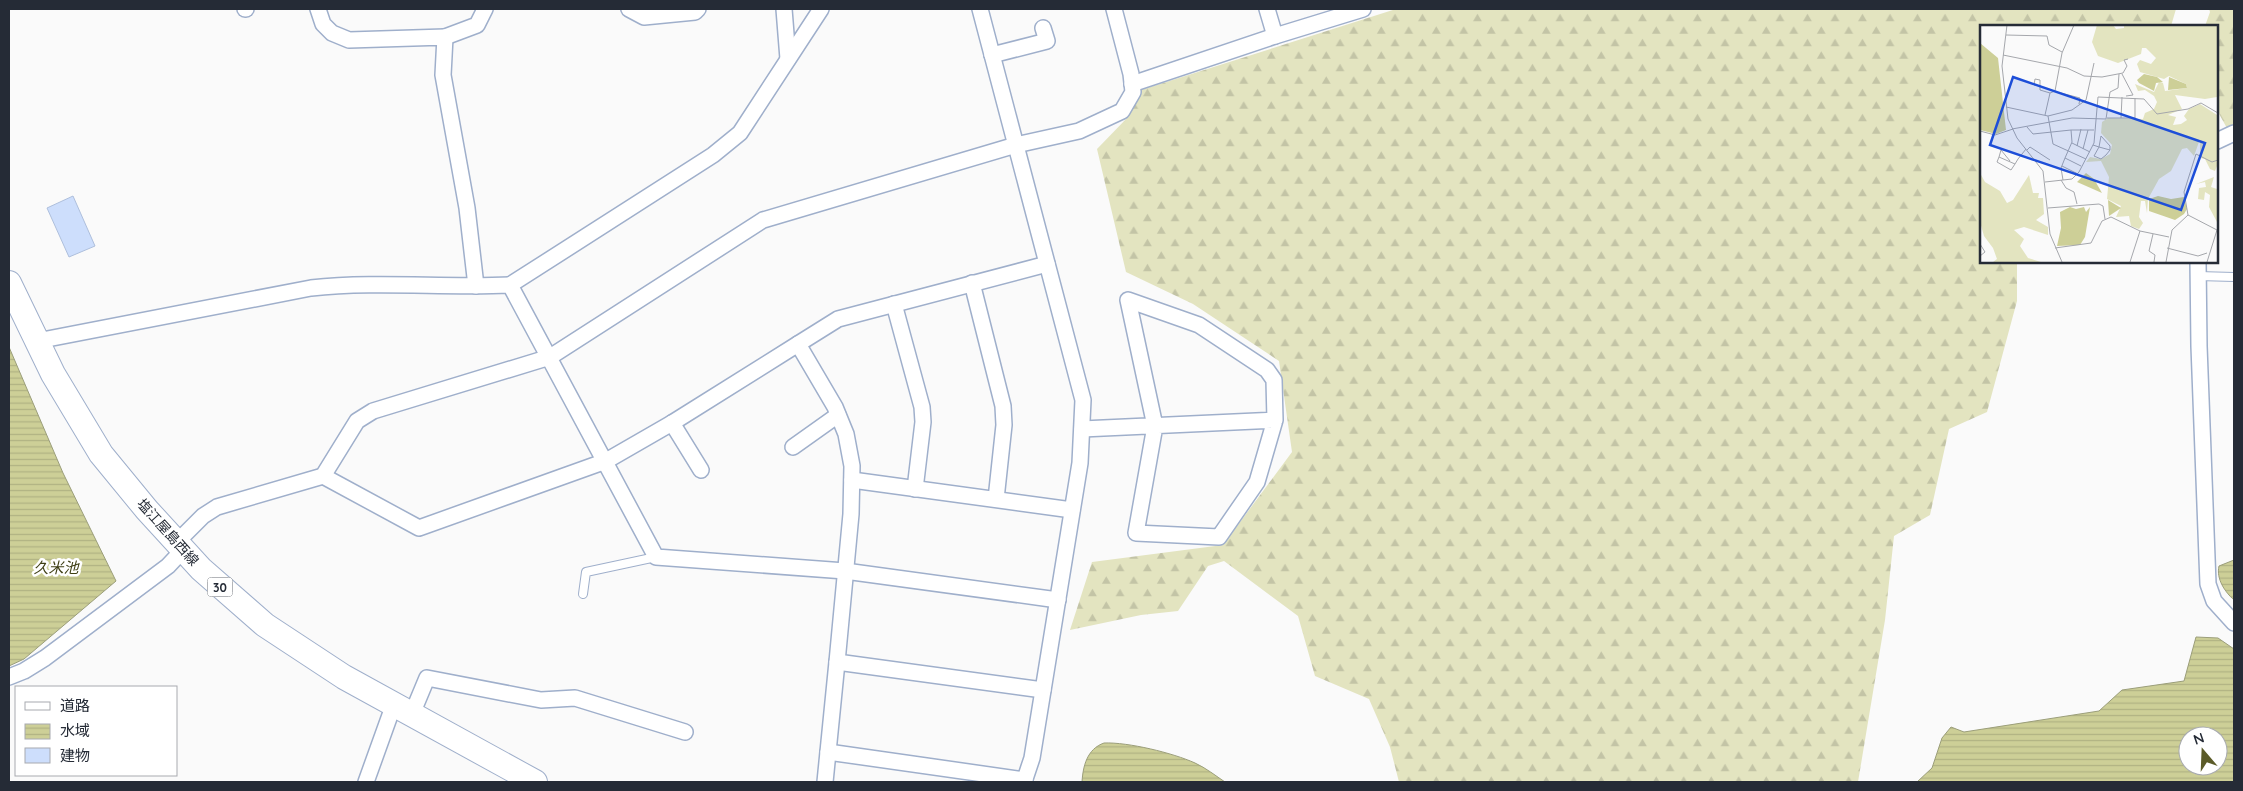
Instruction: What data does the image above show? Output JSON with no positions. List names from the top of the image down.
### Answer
{
  "streets": {
    "main road": ["塩江屋島西線", "30"]
  },
  "water": ["久米池"],
  "legend": ["道路", "水域", "建物"],
  "north": "top"
}
